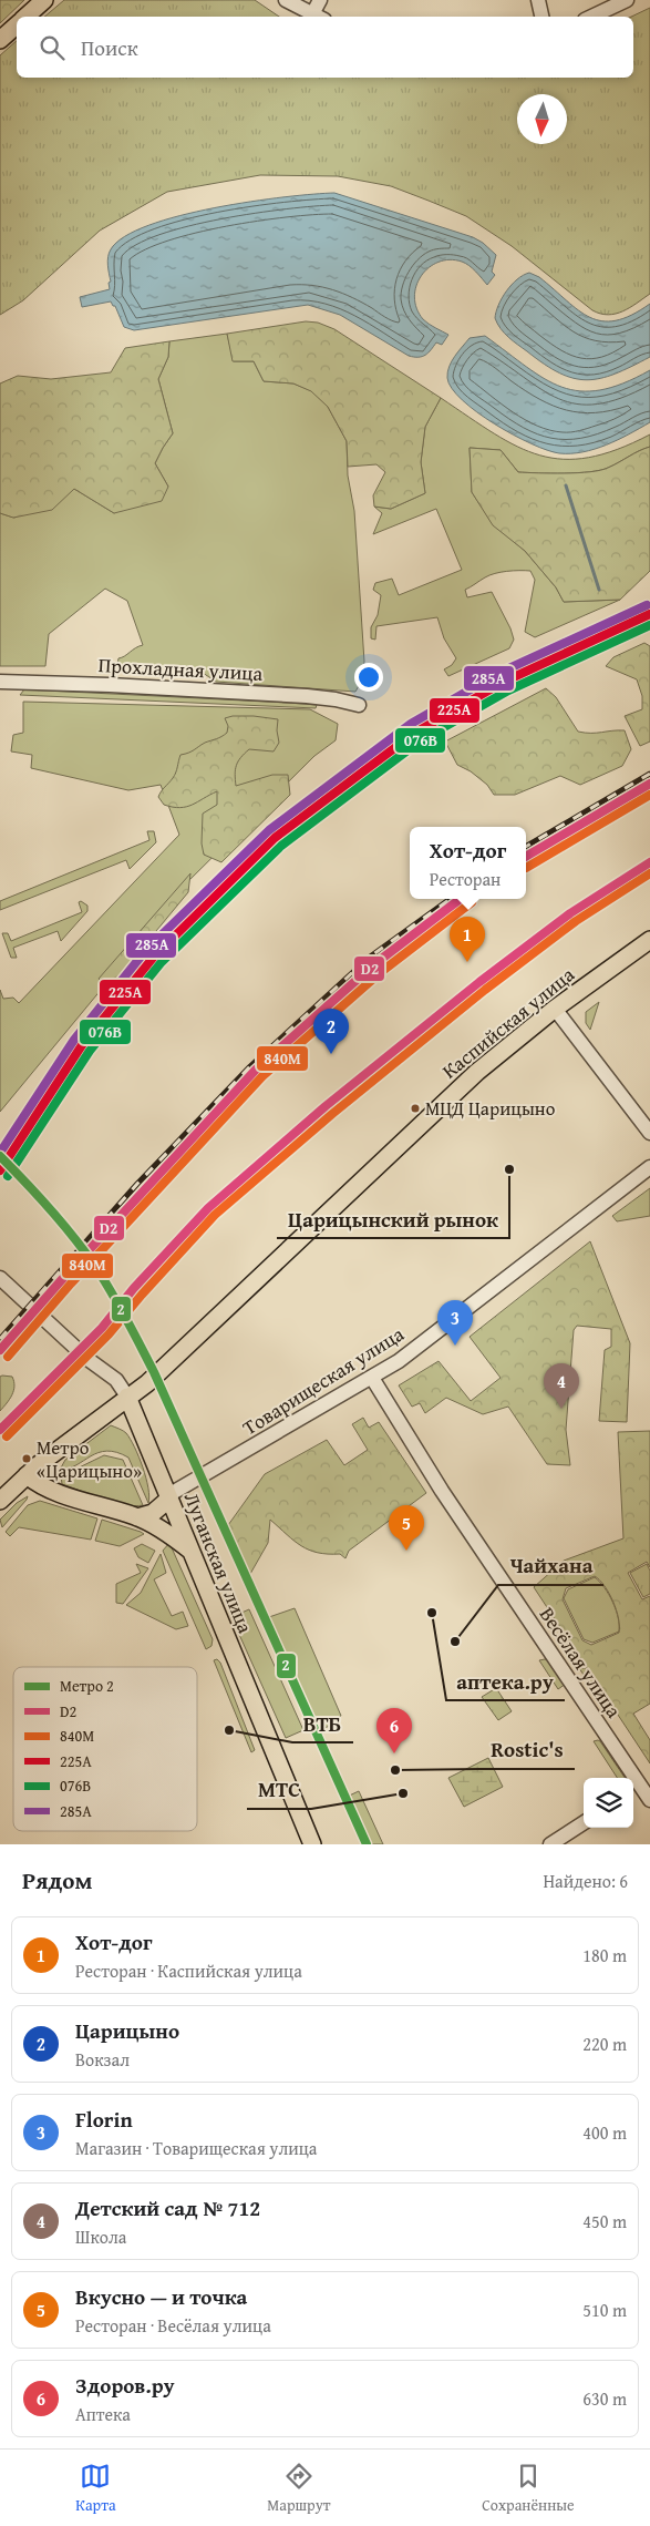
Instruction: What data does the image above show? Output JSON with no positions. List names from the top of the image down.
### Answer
{
  "streets": {
    "main road": ["Каспийская улица", "Луганская улица"],
    "street": ["Прохладная улица", "Товарищеская улица", "Весёлая улица"]
  },
  "crossings": [
    ["Каспийская улица", "Луганская улица"],
    ["Товарищеская улица", "Луганская улица"],
    ["Товарищеская улица", "Весёлая улица"]
  ],
  "places": [
    "МЦД Царицыно",
    "Царицынский рынок",
    "Метро «Царицыно»",
    "аптека.ру",
    "Чайхана",
    "ВТБ",
    "Rostic's",
    "МТС"
  ],
  "lines": [
    "transit line 285А",
    "transit line 225А",
    "transit line 076В",
    "transit line D2",
    "transit line 840М",
    "metro line 2"
  ],
  "legend": [
    "Метро 2",
    "D2",
    "840М",
    "225А",
    "076В",
    "285А"
  ],
  "north": "bottom",
  "page": {
    "search": "Поиск",
    "popup": ["Хот-дог", "Ресторан"],
    "pins": [
      "1",
      "2",
      "3",
      "4",
      "5",
      "6"
    ],
    "heading": ["Рядом", "Найдено: 6"],
    "list": [
      {
        "mark": "1",
        "name": "Хот-дог",
        "note": "Ресторан · Каспийская улица",
        "value": "180 m"
      },
      {
        "mark": "2",
        "name": "Царицыно",
        "note": "Вокзал",
        "value": "220 m"
      },
      {
        "mark": "3",
        "name": "Florin",
        "note": "Магазин · Товарищеская улица",
        "value": "400 m"
      },
      {
        "mark": "4",
        "name": "Детский сад № 712",
        "note": "Школа",
        "value": "450 m"
      },
      {
        "mark": "5",
        "name": "Вкусно — и точка",
        "note": "Ресторан · Весёлая улица",
        "value": "510 m"
      },
      {
        "mark": "6",
        "name": "Здоров.ру",
        "note": "Аптека",
        "value": "630 m"
      }
    ],
    "nav": ["Карта", "Маршрут", "Сохранённые"]
  }
}
